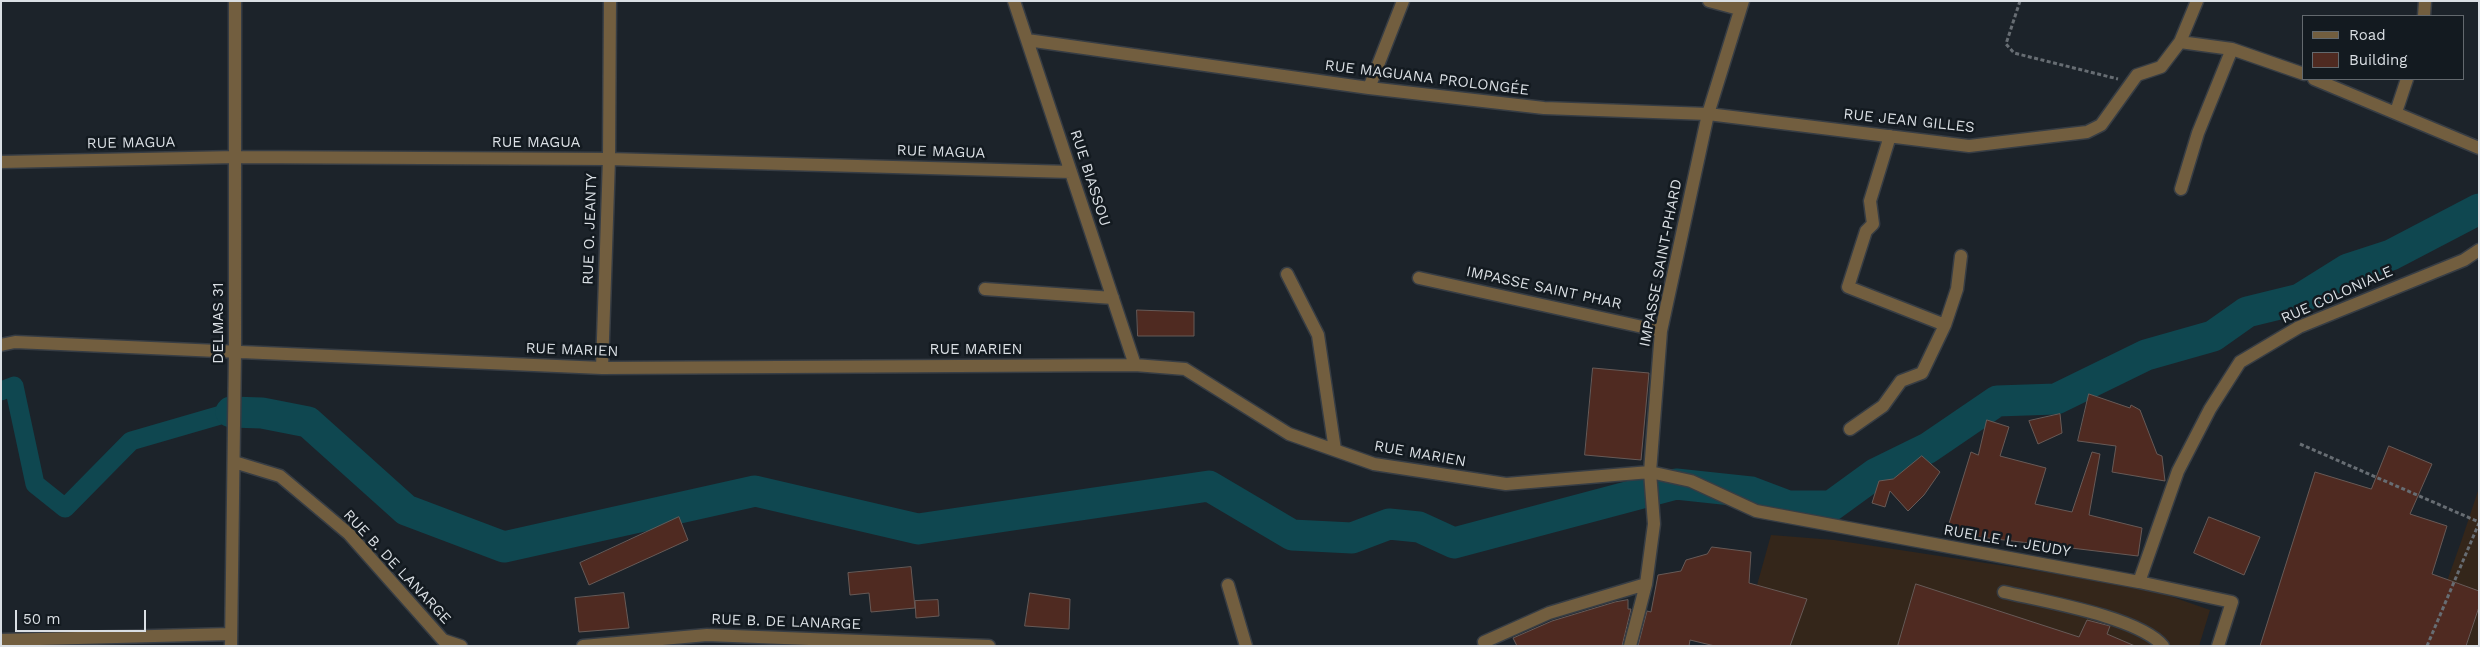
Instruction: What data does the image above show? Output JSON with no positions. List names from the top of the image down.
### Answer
{
  "streets": {
    "street": [
      "RUE MAGUANA PROLONGÉE",
      "RUE JEAN GILLES",
      "RUE MAGUA",
      "RUE BIASSOU",
      "RUE O. JEANTY",
      "IMPASSE SAINT-PHARD",
      "IMPASSE SAINT PHAR",
      "RUE COLONIALE",
      "DELMAS 31",
      "RUE MARIEN",
      "RUELLE L. JEUDY",
      "RUE B. DE LANARGE"
    ]
  },
  "crossings": [
    ["RUE MAGUANA PROLONGÉE", "RUE JEAN GILLES"],
    ["RUE MAGUANA PROLONGÉE", "RUE BIASSOU"],
    ["RUE MAGUANA PROLONGÉE", "IMPASSE SAINT-PHARD"],
    ["RUE MAGUA", "RUE BIASSOU"],
    ["RUE MAGUA", "RUE O. JEANTY"],
    ["RUE MAGUA", "DELMAS 31"],
    ["RUE BIASSOU", "RUE MARIEN"],
    ["RUE O. JEANTY", "RUE MARIEN"],
    ["IMPASSE SAINT-PHARD", "IMPASSE SAINT PHAR"],
    ["IMPASSE SAINT-PHARD", "RUE MARIEN"],
    ["RUE COLONIALE", "RUELLE L. JEUDY"],
    ["DELMAS 31", "RUE MARIEN"],
    ["DELMAS 31", "RUE B. DE LANARGE"],
    ["RUE MARIEN", "RUELLE L. JEUDY"]
  ],
  "legend": ["Road", "Building"],
  "scale_bar": "50 m"
}
